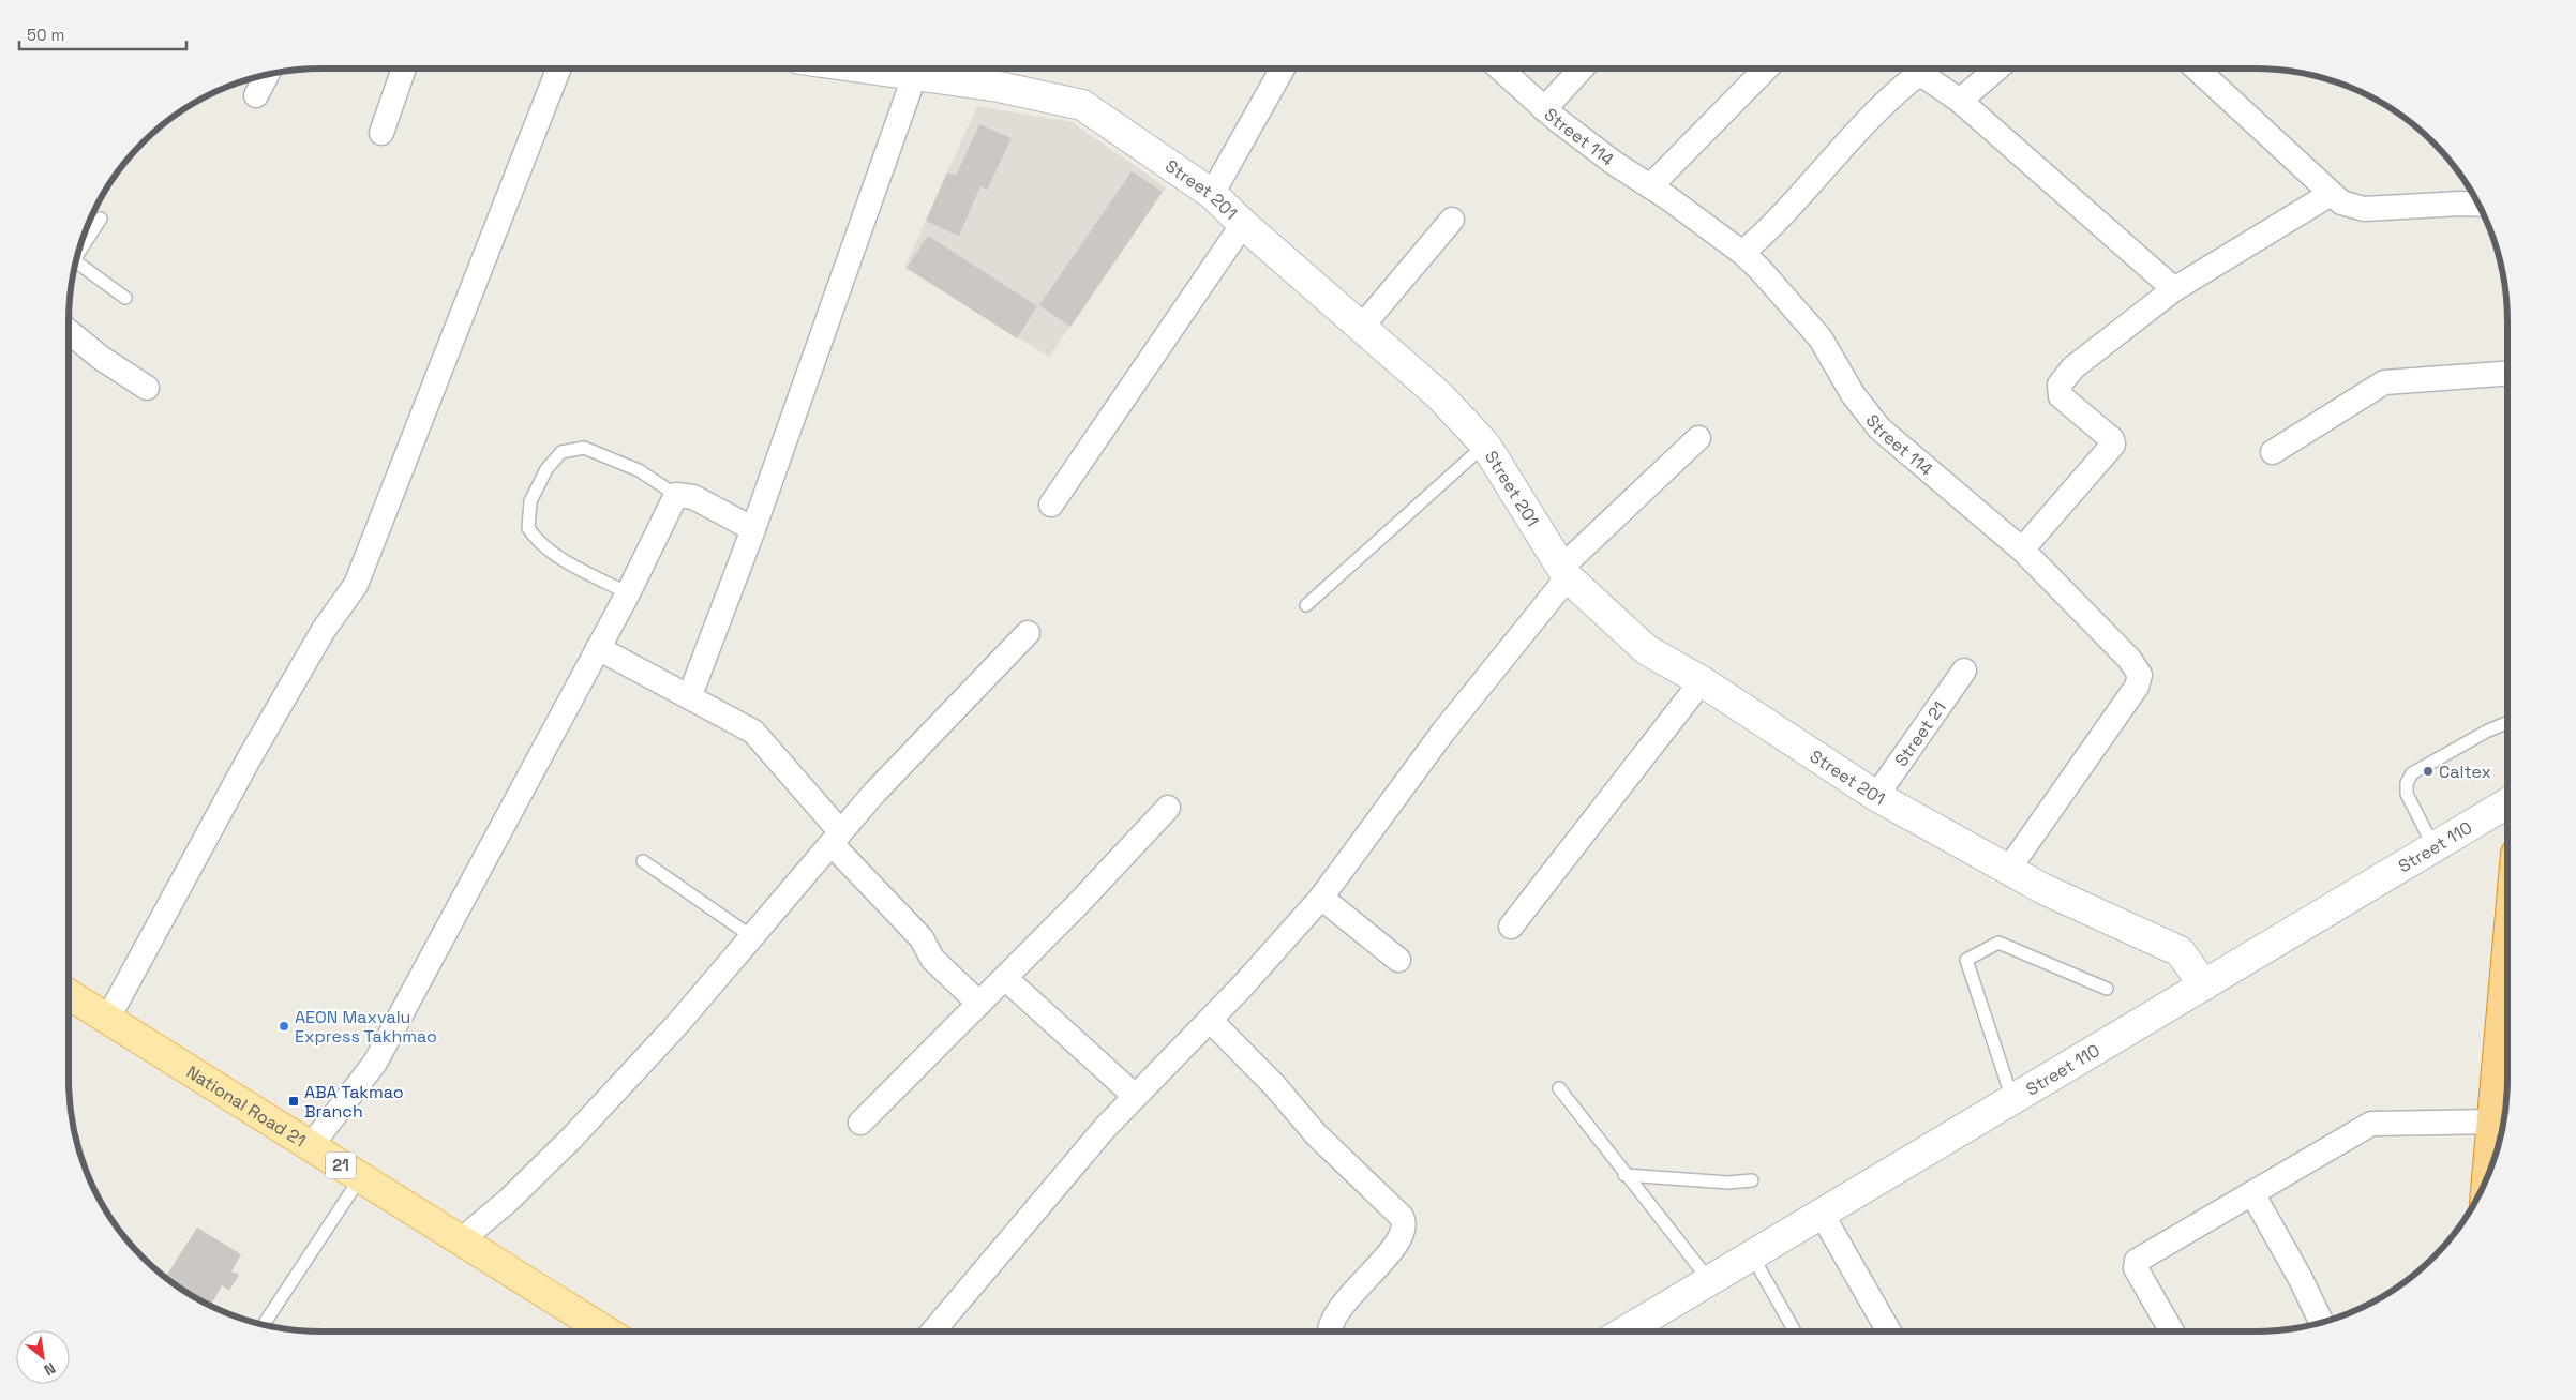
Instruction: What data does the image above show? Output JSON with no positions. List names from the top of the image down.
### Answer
{
  "streets": {
    "main road": ["National Road 21", "21"],
    "street": [
      "Street 114",
      "Street 201",
      "Street 21",
      "Street 110"
    ]
  },
  "crossings": [
    ["Street 114", "Street 201"],
    ["Street 201", "Street 21"],
    ["Street 201", "Street 110"]
  ],
  "places": {
    "other": ["Caltex", "AEON Maxvalu Express Takhmao"],
    "transit": ["ABA Takmao Branch"]
  },
  "scale_bar": "50 m",
  "north": "bottom right"
}
